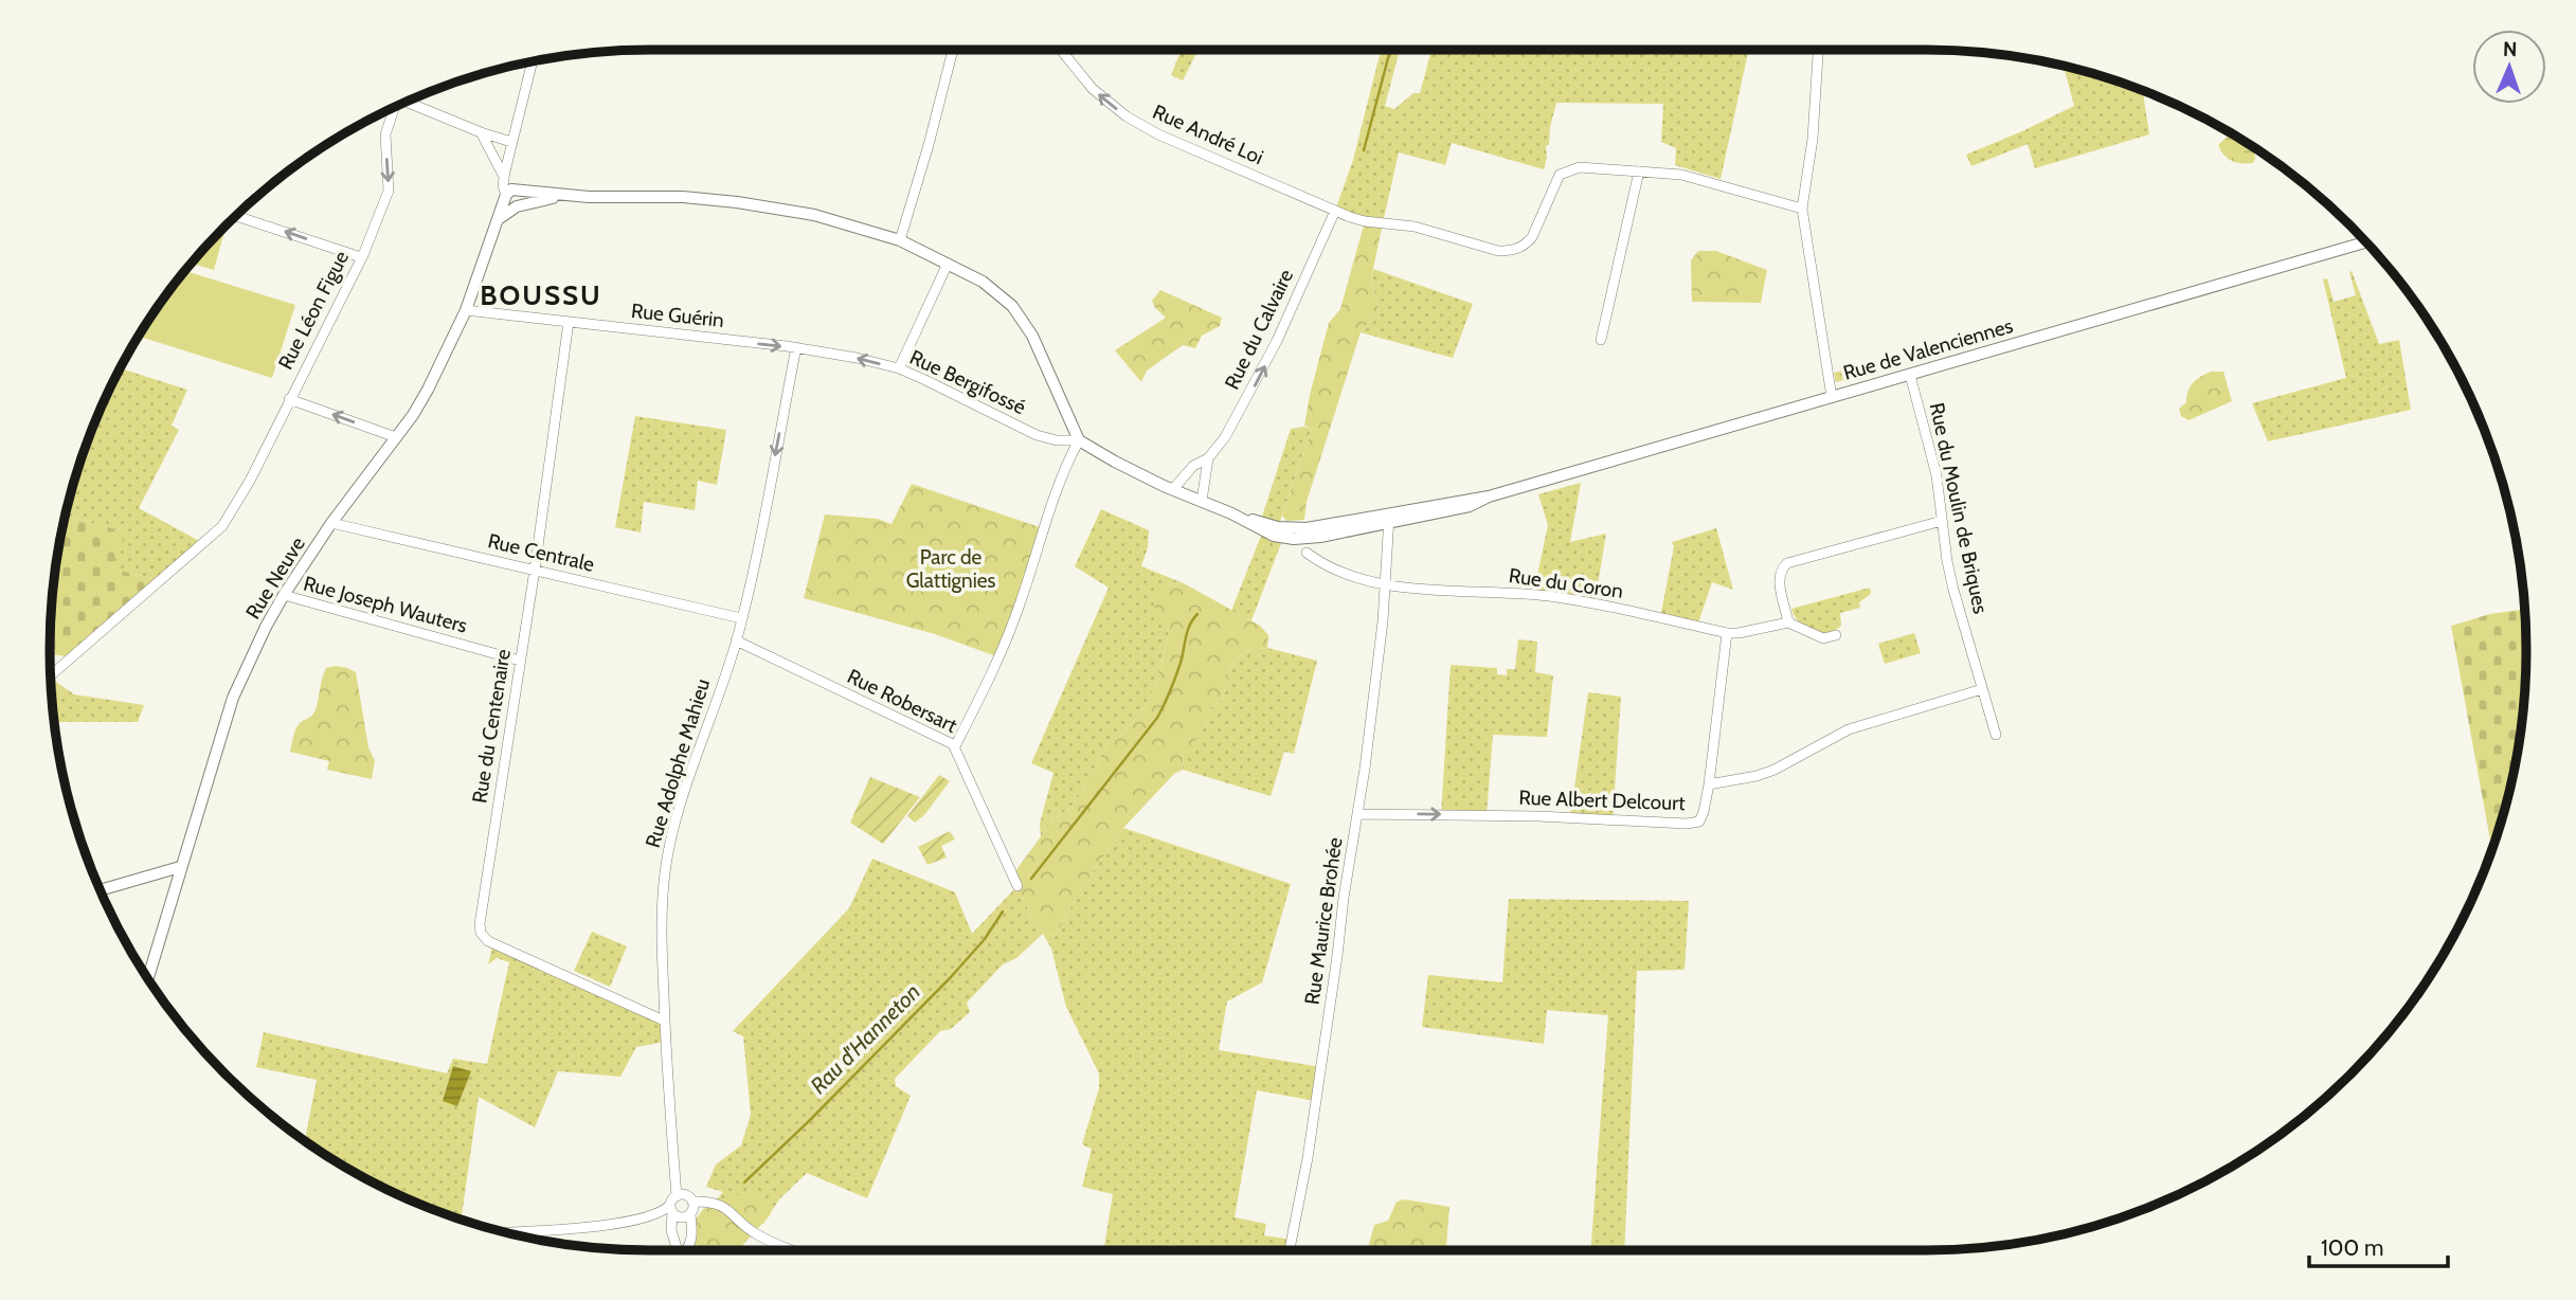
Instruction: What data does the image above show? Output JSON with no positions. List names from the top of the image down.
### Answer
{
  "streets": {
    "main road": ["Rue de Valenciennes", "Rue Neuve"],
    "street": [
      "Rue André Loi",
      "Rue Léon Figue",
      "Rue Guérin",
      "Rue du Calvaire",
      "Rue Bergifossé",
      "Rue du Moulin de Briques",
      "Rue Centrale",
      "Rue du Coron",
      "Rue Joseph Wauters",
      "Rue Robersart",
      "Rue du Centenaire",
      "Rue Adolphe Mahieu",
      "Rue Albert Delcourt",
      "Rue Maurice Brohée"
    ]
  },
  "crossings": [
    ["Rue André Loi", "Rue du Calvaire"],
    ["Rue Guérin", "Rue Bergifossé"],
    ["Rue Guérin", "Rue Neuve"],
    ["Rue Guérin", "Rue du Centenaire"],
    ["Rue Guérin", "Rue Adolphe Mahieu"],
    ["Rue du Calvaire", "Rue de Valenciennes"],
    ["Rue de Valenciennes", "Rue Bergifossé"],
    ["Rue de Valenciennes", "Rue du Moulin de Briques"],
    ["Rue de Valenciennes", "Rue Maurice Brohée"],
    ["Rue Bergifossé", "Rue Adolphe Mahieu"],
    ["Rue Centrale", "Rue Neuve"],
    ["Rue Centrale", "Rue du Centenaire"],
    ["Rue Centrale", "Rue Adolphe Mahieu"],
    ["Rue Neuve", "Rue Joseph Wauters"],
    ["Rue du Coron", "Rue Albert Delcourt"],
    ["Rue du Coron", "Rue Maurice Brohée"],
    ["Rue Joseph Wauters", "Rue du Centenaire"],
    ["Rue Robersart", "Rue Adolphe Mahieu"],
    ["Rue du Centenaire", "Rue Adolphe Mahieu"],
    ["Rue Albert Delcourt", "Rue Maurice Brohée"]
  ],
  "one_way": [
    "Rue André Loi",
    "Rue Guérin",
    "Rue du Calvaire",
    "Rue Albert Delcourt"
  ],
  "districts": ["BOUSSU"],
  "water": ["Rau d'Hanneton"],
  "parks": ["Parc de Glattignies"],
  "scale_bar": "100 m",
  "north": "top"
}
